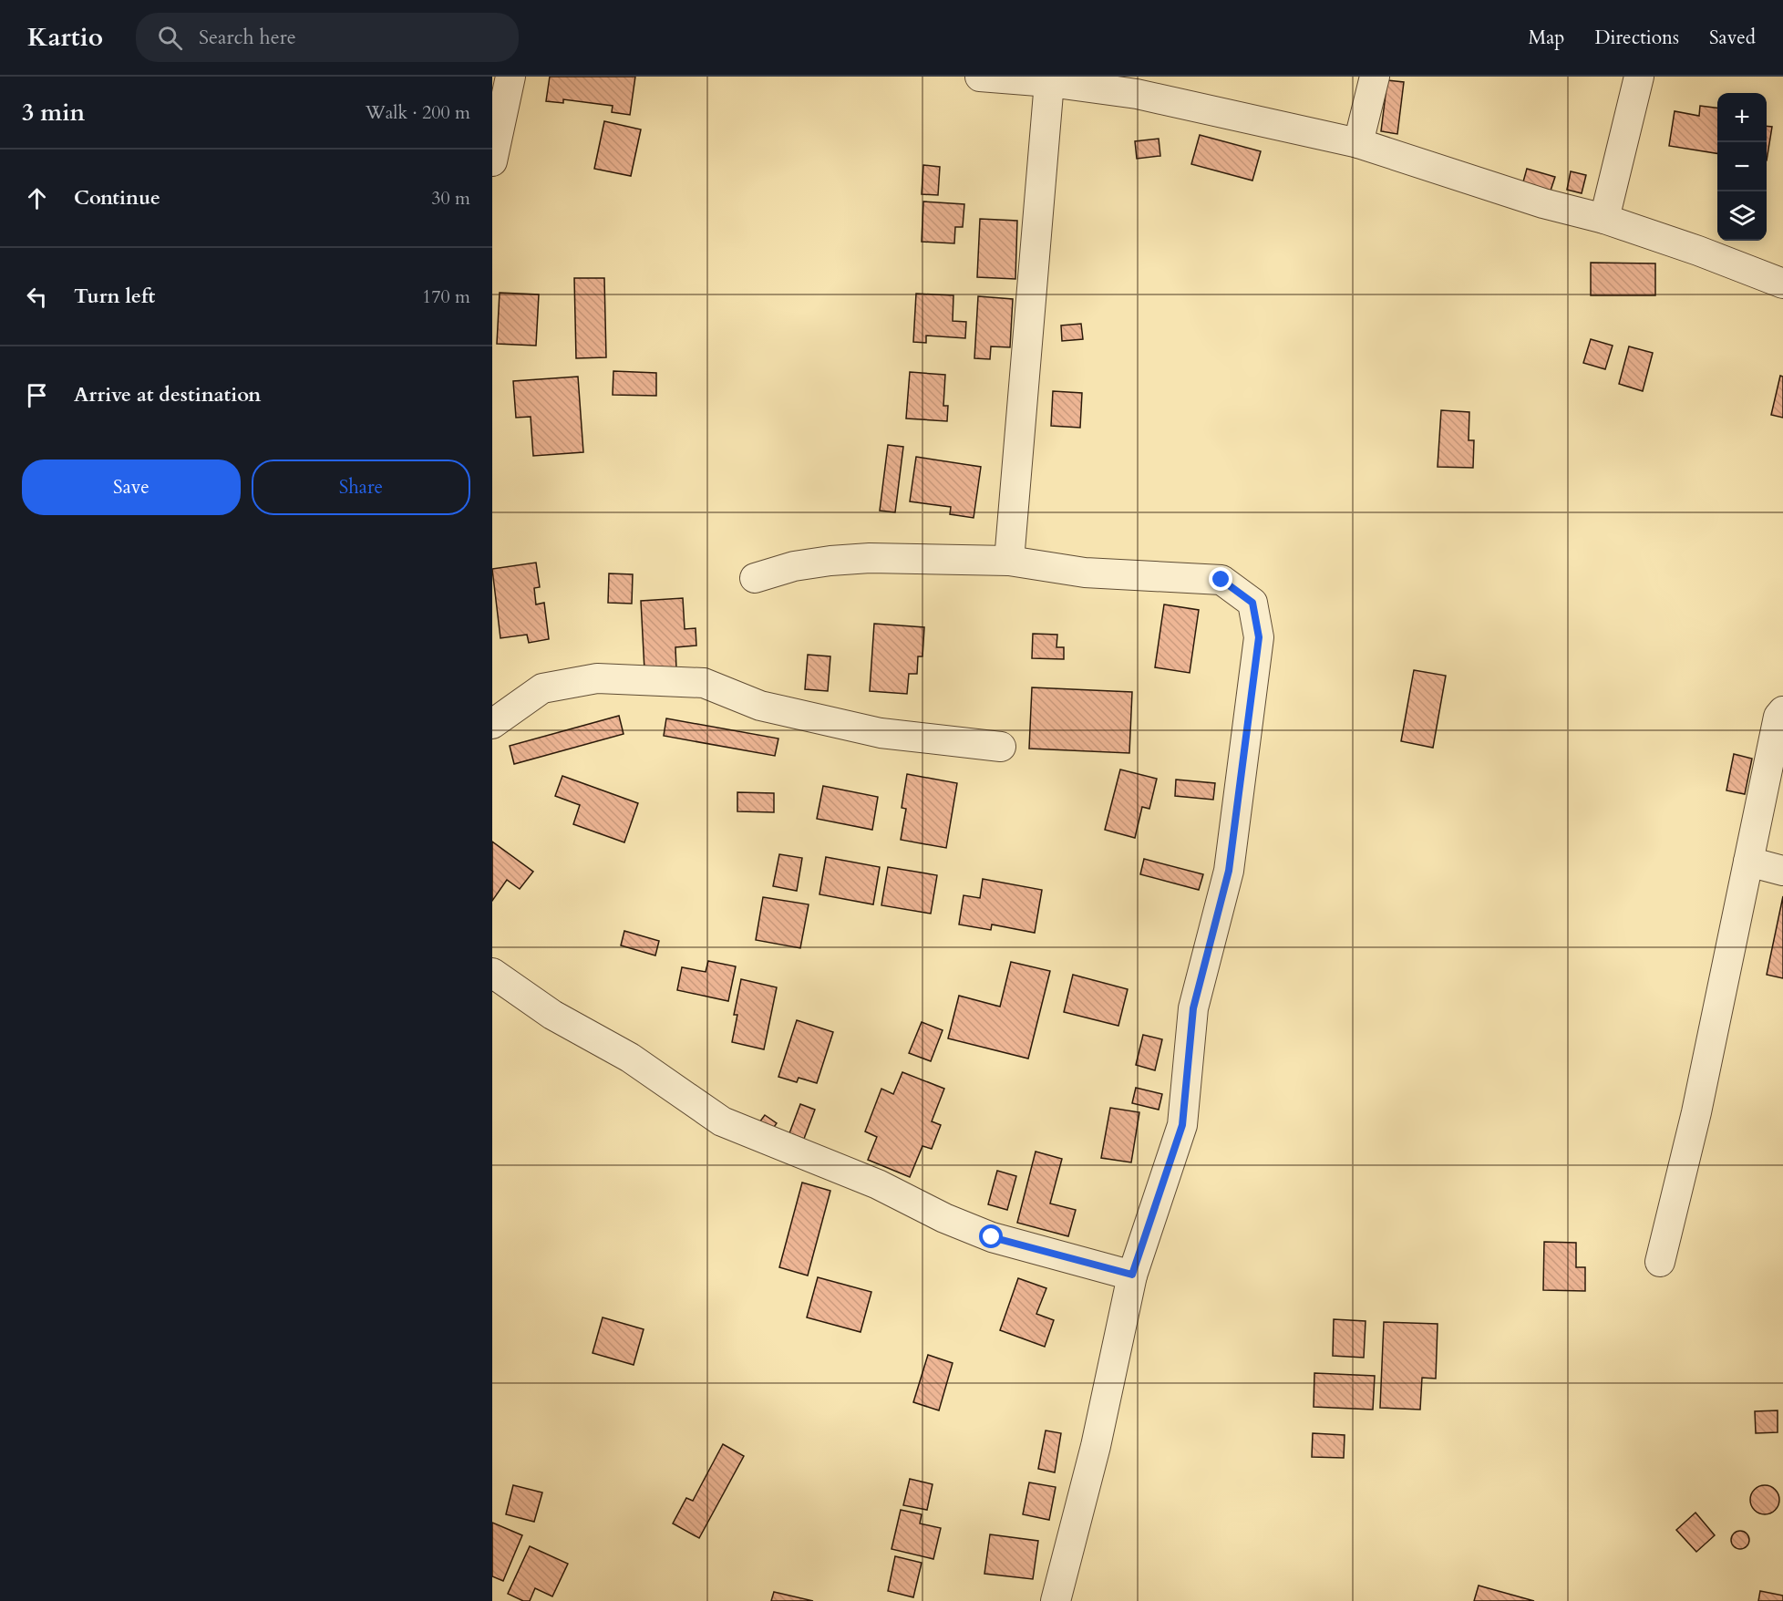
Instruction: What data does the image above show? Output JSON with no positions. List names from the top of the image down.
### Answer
{
  "page": {
    "header": "Kartio",
    "search": "Search here",
    "nav": ["Map", "Directions", "Saved"],
    "heading": ["3 min", "Walk · 200 m"],
    "map_buttons": ["+", "−"],
    "list": [
      ["Continue", "30 m"],
      ["Turn left", "170 m"],
      "Arrive at destination"
    ],
    "buttons": ["Save", "Share"]
  }
}
